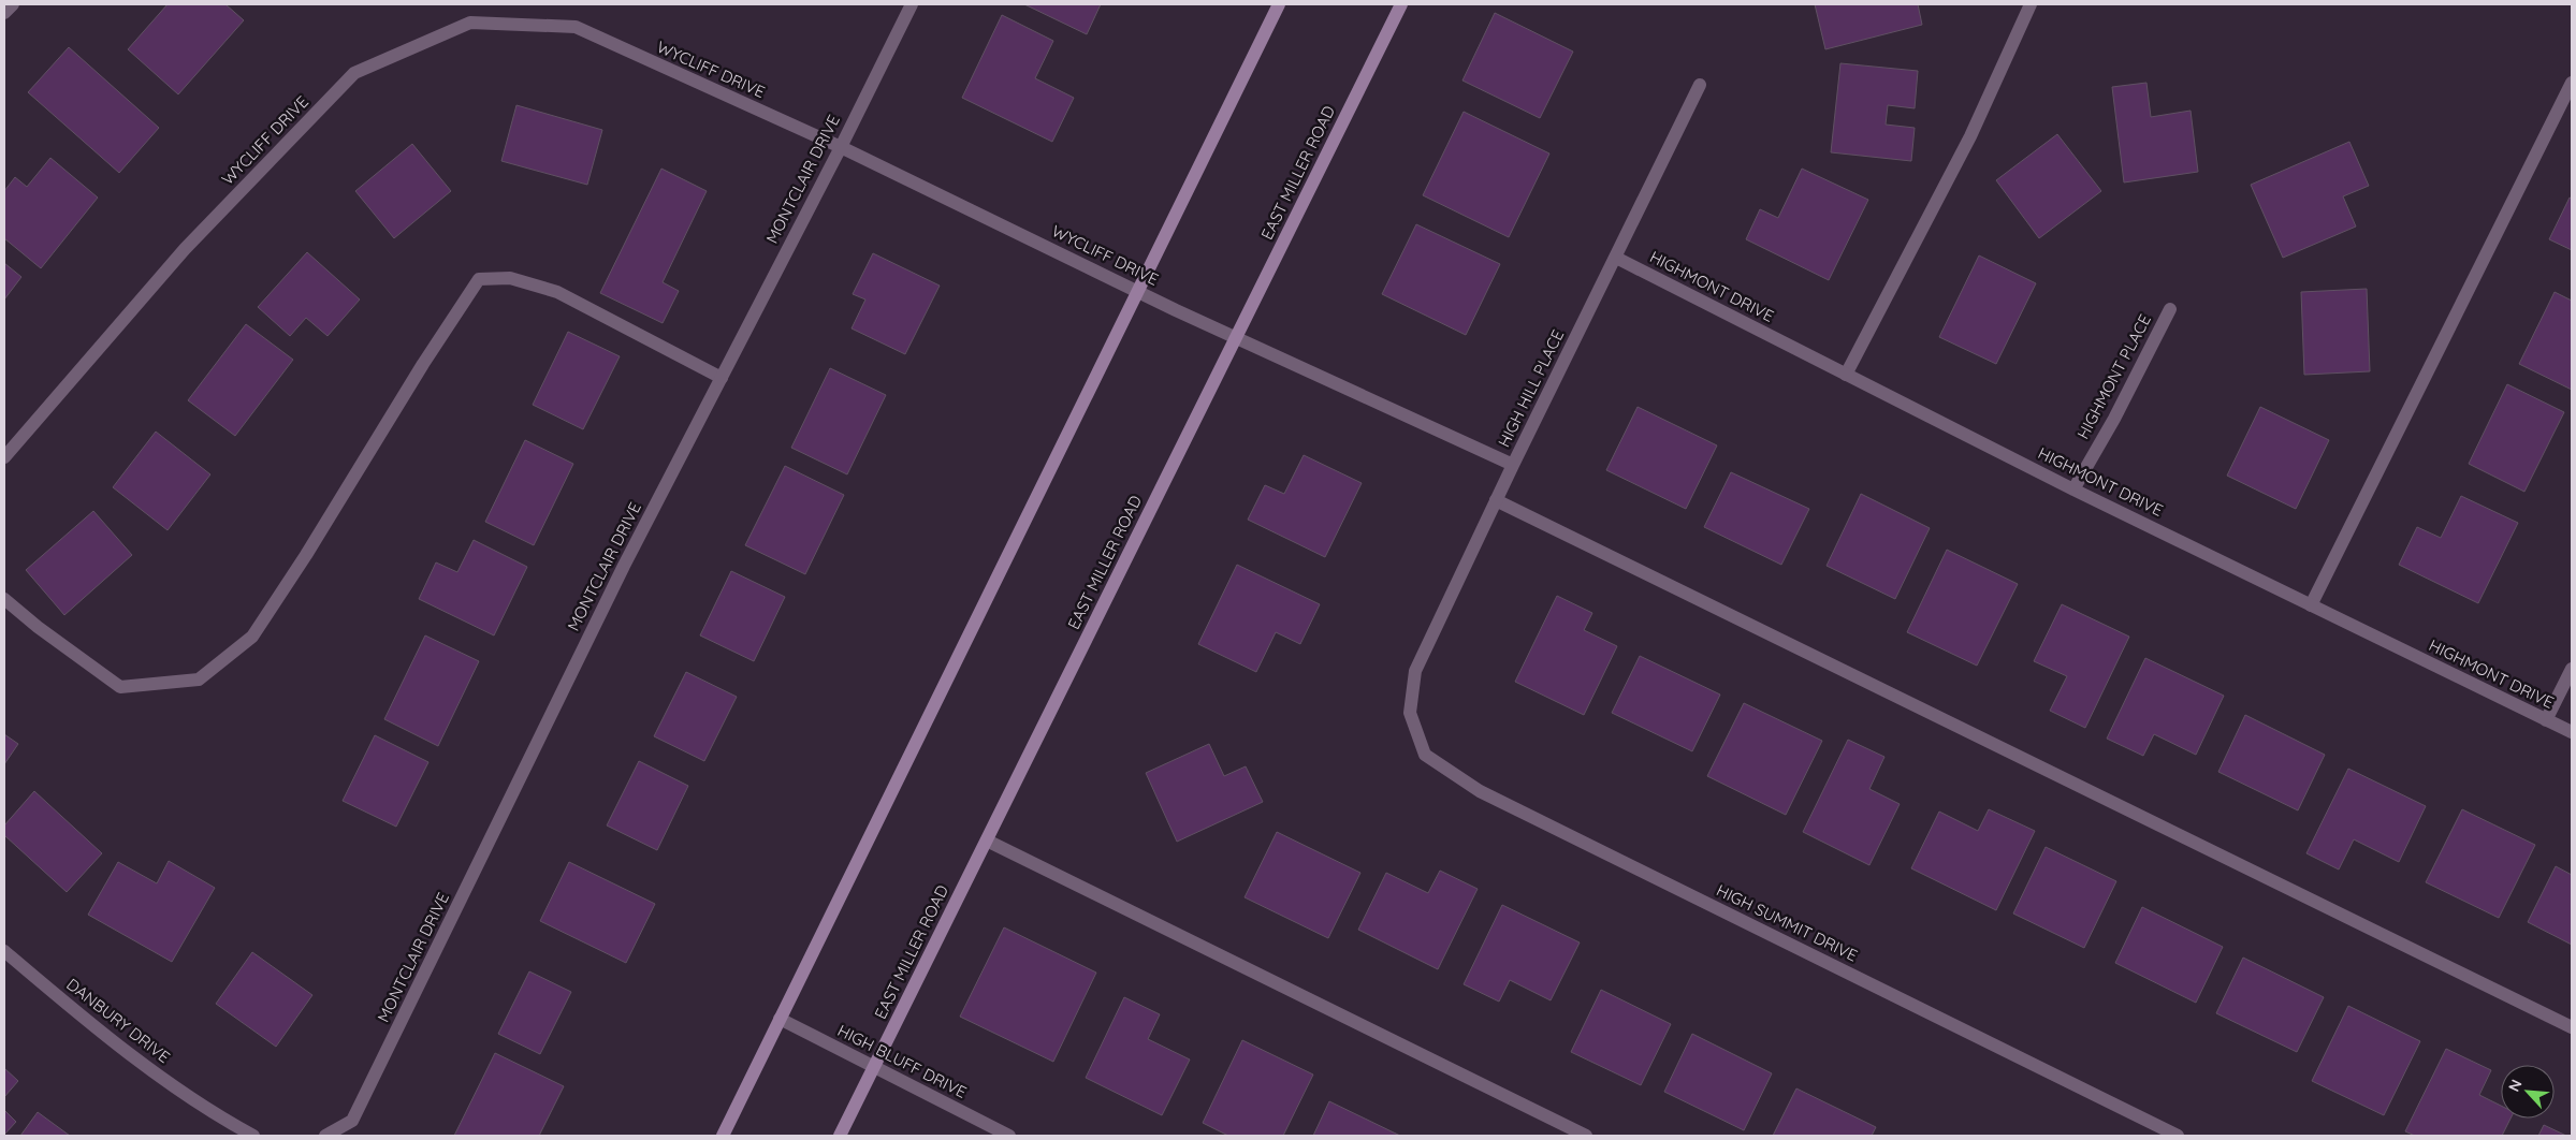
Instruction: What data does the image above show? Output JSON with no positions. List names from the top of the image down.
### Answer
{
  "streets": {
    "main road": ["EAST MILLER ROAD"],
    "street": [
      "WYCLIFF DRIVE",
      "MONTCLAIR DRIVE",
      "HIGHMONT DRIVE",
      "HIGHMONT PLACE",
      "HIGH HILL PLACE",
      "HIGH SUMMIT DRIVE",
      "DANBURY DRIVE",
      "HIGH BLUFF DRIVE"
    ]
  },
  "crossings": [
    ["WYCLIFF DRIVE", "EAST MILLER ROAD"],
    ["WYCLIFF DRIVE", "MONTCLAIR DRIVE"],
    ["WYCLIFF DRIVE", "HIGH HILL PLACE"],
    ["EAST MILLER ROAD", "HIGH BLUFF DRIVE"],
    ["HIGHMONT DRIVE", "HIGHMONT PLACE"],
    ["HIGHMONT DRIVE", "HIGH HILL PLACE"],
    ["HIGH HILL PLACE", "HIGH SUMMIT DRIVE"]
  ],
  "north": "top left"
}
